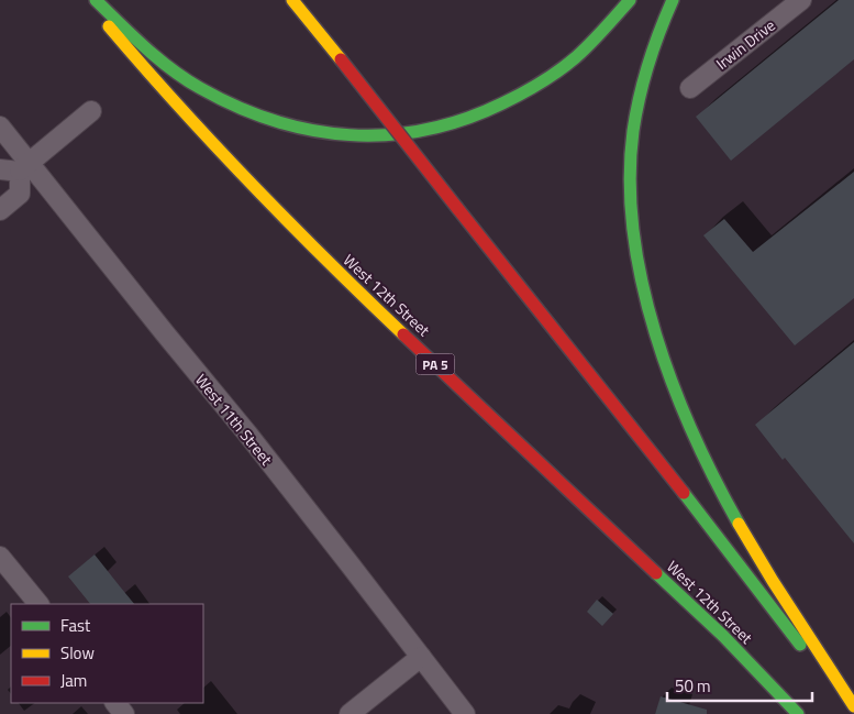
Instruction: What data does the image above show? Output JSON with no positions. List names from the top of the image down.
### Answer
{
  "streets": {
    "main road": ["West 12th Street", "PA 5"],
    "street": ["Irwin Drive", "West 11th Street"]
  },
  "legend": ["Fast", "Slow", "Jam"],
  "scale_bar": "50 m"
}
